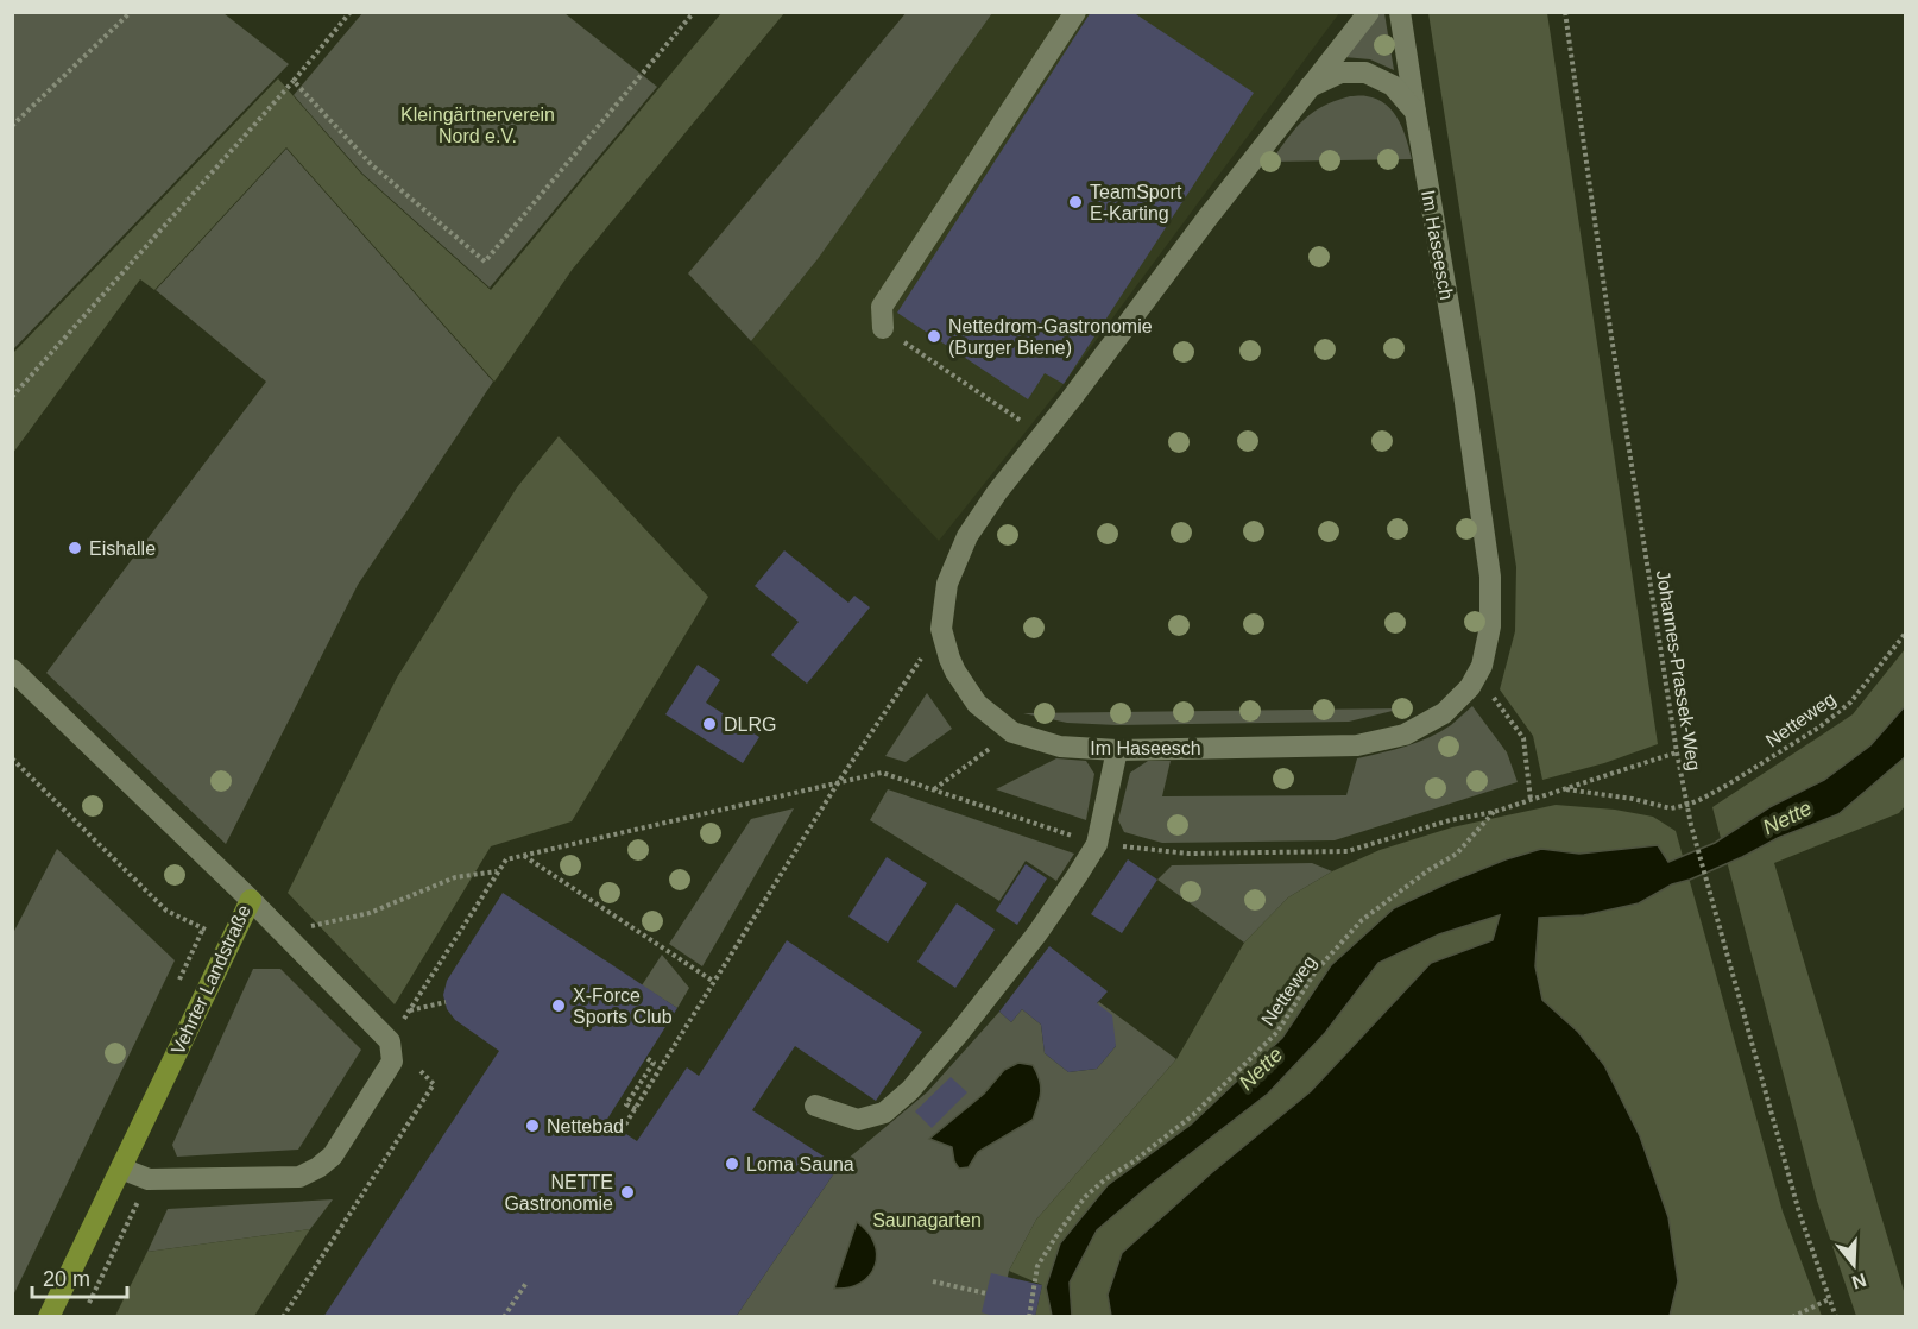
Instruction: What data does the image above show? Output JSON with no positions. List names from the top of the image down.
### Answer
{
  "streets": {
    "main road": ["Vehrter Landstraße"],
    "street": ["Im Haseesch"],
    "path": ["Johannes-Prassek-Weg", "Netteweg"]
  },
  "crossings": [
    ["Johannes-Prassek-Weg", "Netteweg"]
  ],
  "water": ["Nette"],
  "parks": ["Kleingärtnerverein Nord e.V.", "Saunagarten"],
  "places": [
    "TeamSport E-Karting",
    "Nettedrom-Gastronomie (Burger Biene)",
    "Eishalle",
    "DLRG",
    "X-Force Sports Club",
    "Nettebad",
    "Loma Sauna",
    "NETTE Gastronomie"
  ],
  "scale_bar": "20 m",
  "north": "bottom"
}
